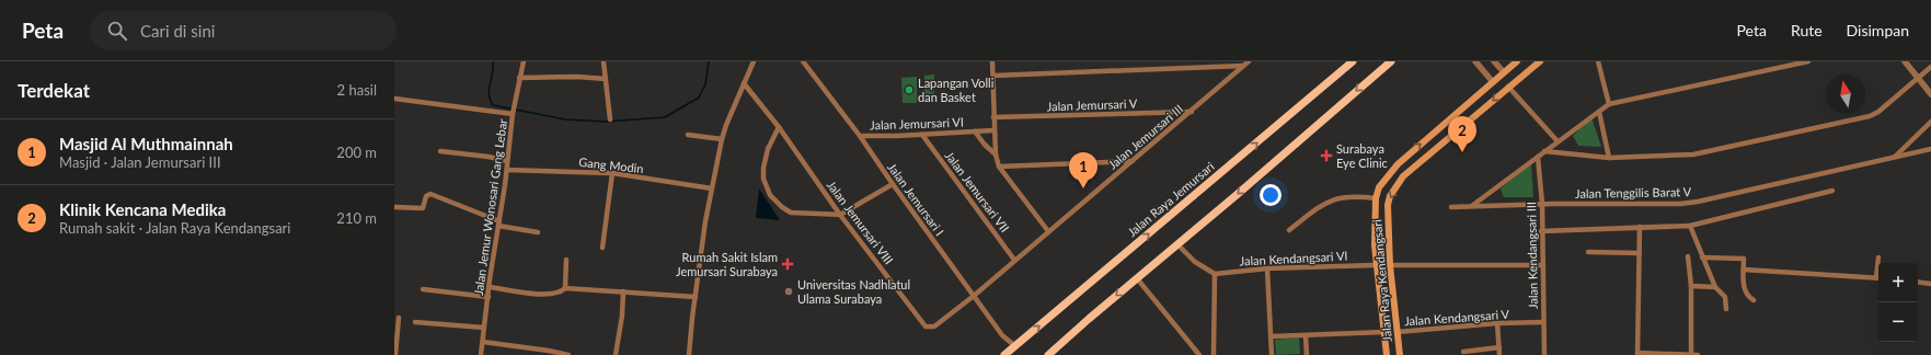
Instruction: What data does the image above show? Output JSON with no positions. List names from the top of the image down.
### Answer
{
  "streets": {
    "main road": ["Jalan Raya Jemursari", "Jalan Raya Kendangsari"],
    "street": [
      "Jalan Jemursari V",
      "Jalan Jemursari VI",
      "Jalan Jemursari III",
      "Gang Modin",
      "Jalan Jemursari VII",
      "Jalan Tenggilis Barat V",
      "Jalan Jemursari I",
      "Jalan Jemur Wonosari Gang Lebar",
      "Jalan Jemursari VIII",
      "Jalan Kendangsari III",
      "Jalan Kendangsari VI",
      "Jalan Kendangsari V"
    ]
  },
  "crossings": [
    ["Jalan Jemursari V", "Jalan Jemursari VI"],
    ["Jalan Jemursari V", "Jalan Jemursari III"],
    ["Jalan Jemursari VI", "Jalan Jemursari III"],
    ["Jalan Jemursari VI", "Jalan Jemursari VII"],
    ["Jalan Jemursari VI", "Jalan Jemursari I"],
    ["Jalan Jemursari III", "Jalan Jemursari VII"],
    ["Jalan Jemursari III", "Jalan Jemursari I"],
    ["Jalan Jemursari III", "Jalan Jemursari VIII"],
    ["Gang Modin", "Jalan Jemur Wonosari Gang Lebar"],
    ["Jalan Tenggilis Barat V", "Jalan Kendangsari III"],
    ["Jalan Jemursari I", "Jalan Raya Jemursari"],
    ["Jalan Jemursari I", "Jalan Jemursari VIII"],
    ["Jalan Kendangsari III", "Jalan Kendangsari V"],
    ["Jalan Kendangsari VI", "Jalan Raya Kendangsari"],
    ["Jalan Raya Kendangsari", "Jalan Kendangsari V"]
  ],
  "places": {
    "other": ["Lapangan Volli dan Basket", "Universitas Nadhlatul Ulama Surabaya"],
    "health": ["Surabaya Eye Clinic", "Rumah Sakit Islam Jemursari Surabaya"]
  },
  "north": "top",
  "page": {
    "header": "Peta",
    "search": "Cari di sini",
    "nav": ["Peta", "Rute", "Disimpan"],
    "heading": ["Terdekat", "2 hasil"],
    "pins": ["2", "1"],
    "list": [
      {
        "mark": "1",
        "name": "Masjid Al Muthmainnah",
        "note": "Masjid · Jalan Jemursari III",
        "value": "200 m"
      },
      {
        "mark": "2",
        "name": "Klinik Kencana Medika",
        "note": "Rumah sakit · Jalan Raya Kendangsari",
        "value": "210 m"
      }
    ],
    "map_buttons": ["+", "−"]
  }
}
